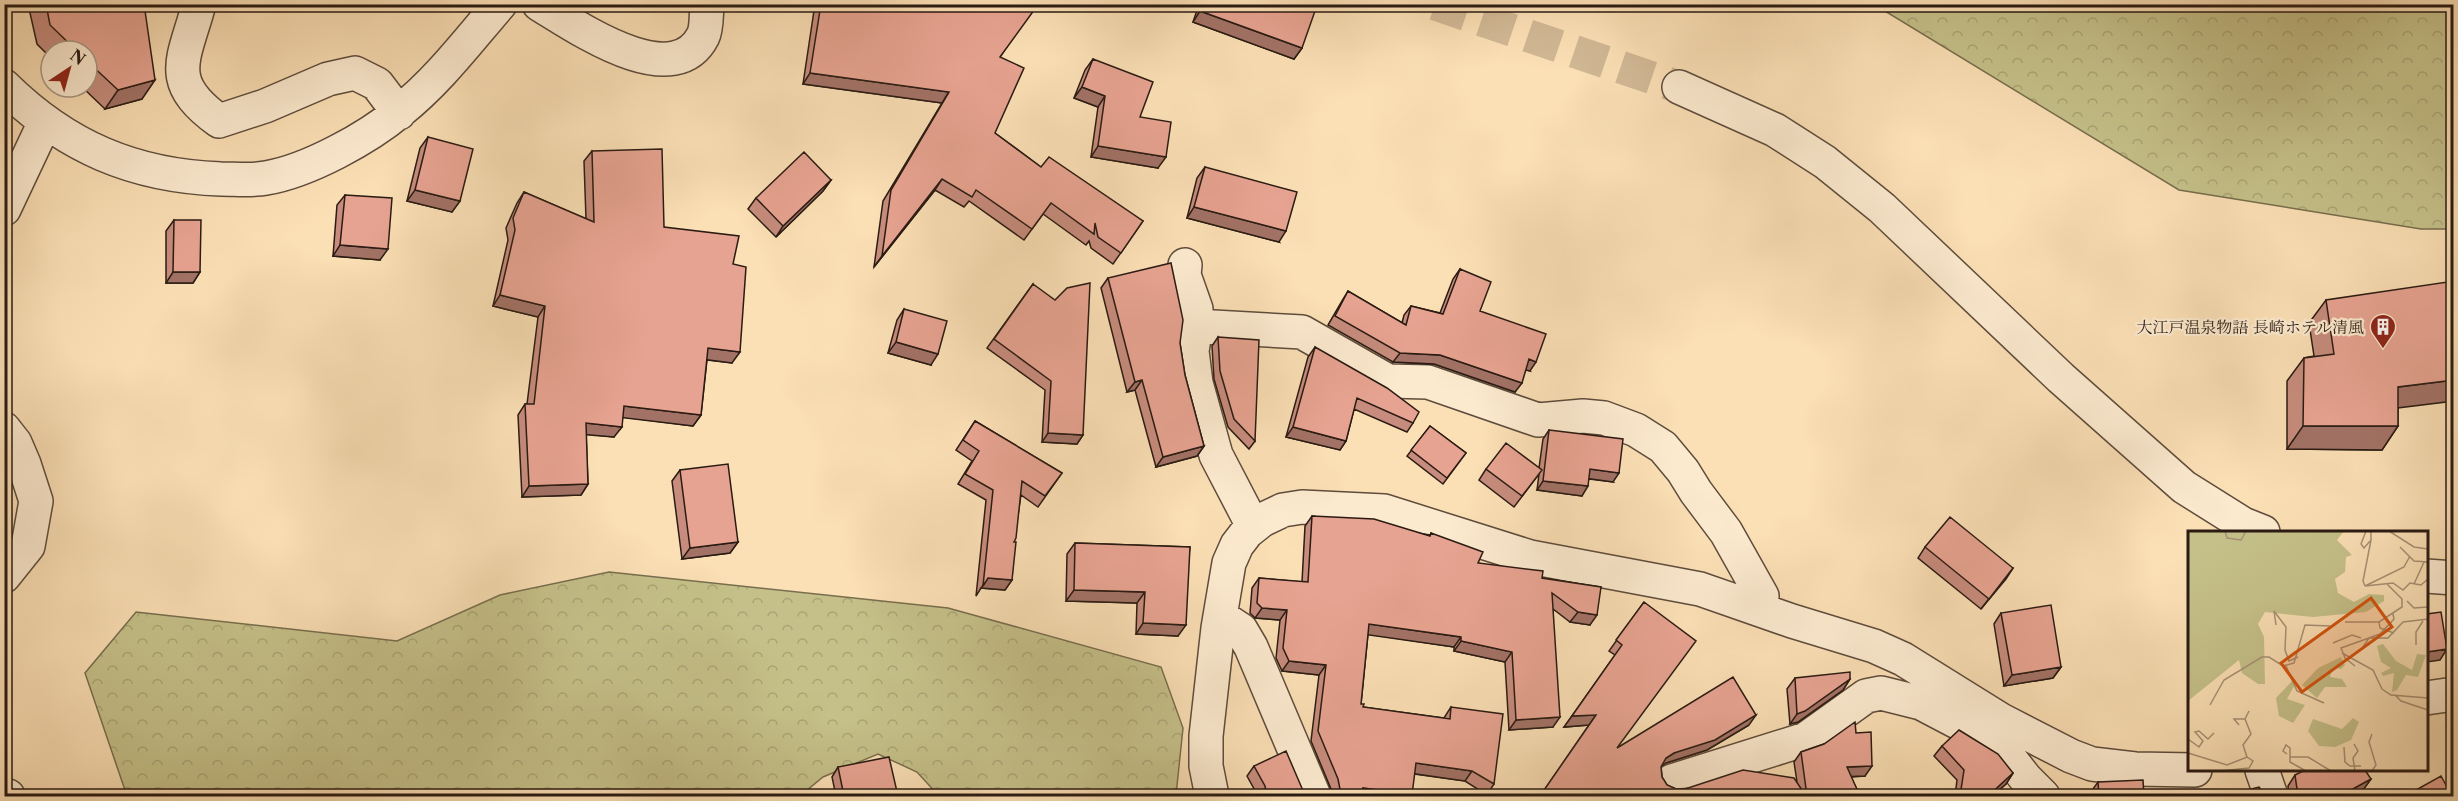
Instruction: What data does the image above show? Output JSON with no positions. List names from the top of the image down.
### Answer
{
  "places": {
    "building": ["大江戸温泉物語 長崎ホテル清風"]
  },
  "north": "top right"
}
